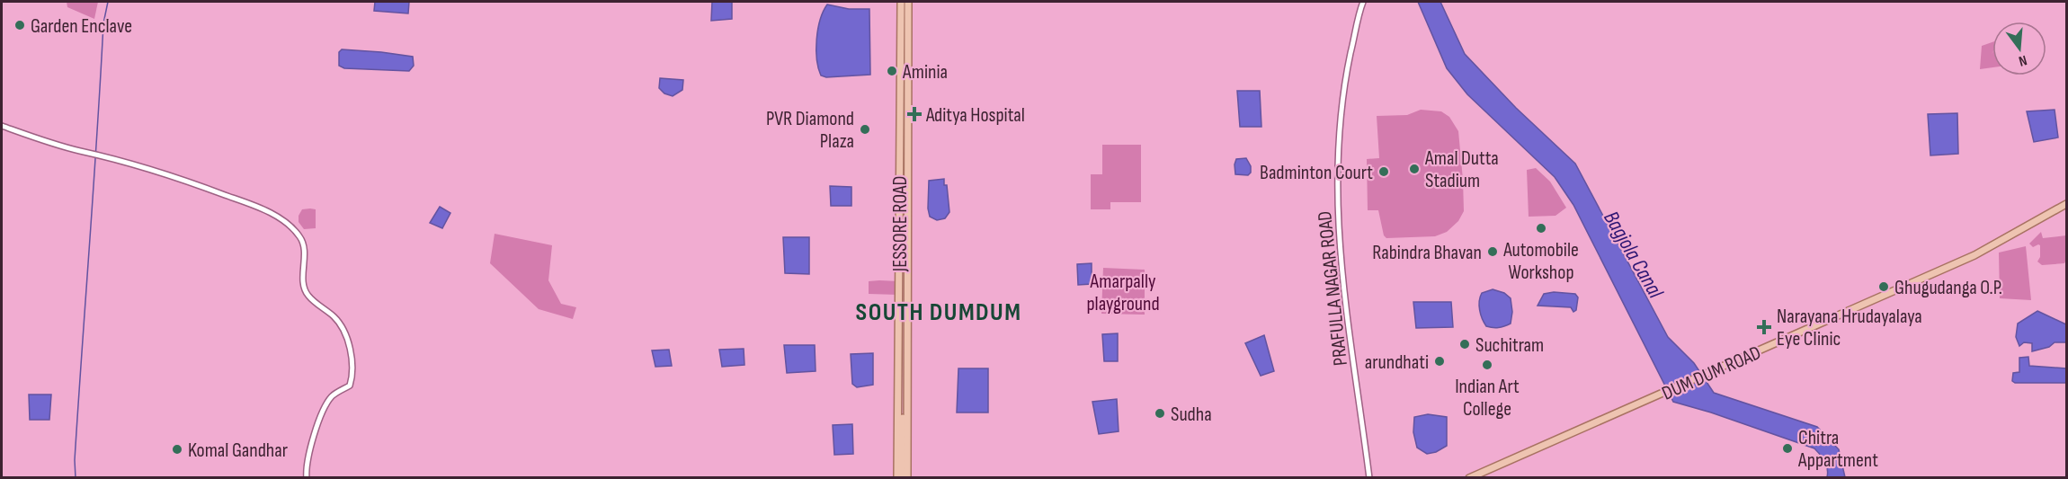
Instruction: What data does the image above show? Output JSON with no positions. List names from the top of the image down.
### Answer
{
  "streets": {
    "main road": ["JESSORE ROAD", "DUM DUM ROAD"],
    "street": ["PRAFULLA NAGAR ROAD"]
  },
  "districts": ["SOUTH DUMDUM"],
  "water": ["Bagjola Canal"],
  "parks": ["Amarpally playground"],
  "places": {
    "other": [
      "Garden Enclave",
      "Aminia",
      "PVR Diamond Plaza",
      "Amal Dutta Stadium",
      "Badminton Court",
      "Automobile Workshop",
      "Rabindra Bhavan",
      "Ghugudanga O.P.",
      "Suchitram",
      "arundhati",
      "Indian Art College",
      "Sudha",
      "Chitra Appartment",
      "Komal Gandhar"
    ],
    "health": ["Aditya Hospital", "Narayana Hrudayalaya Eye Clinic"]
  },
  "north": "bottom"
}
